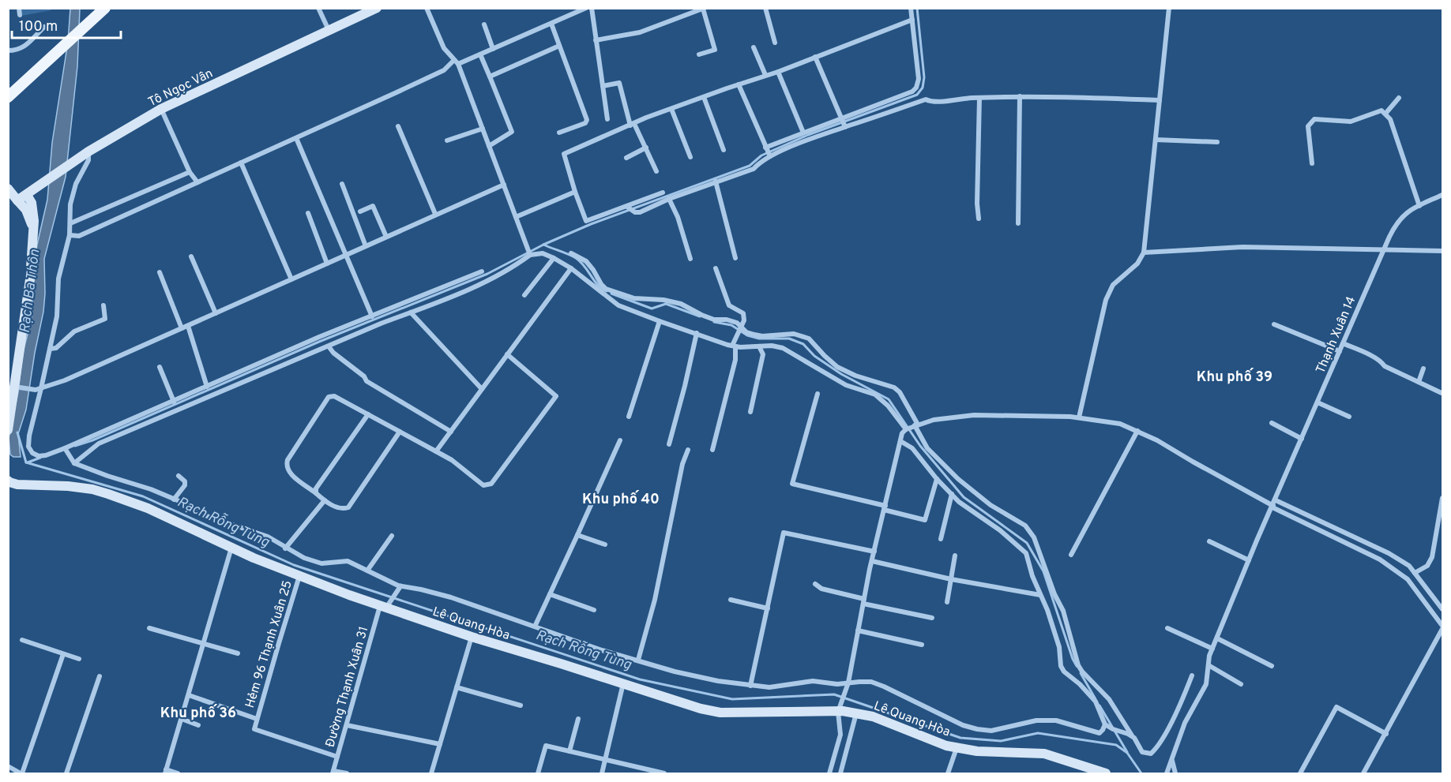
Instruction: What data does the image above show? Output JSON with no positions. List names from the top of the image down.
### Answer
{
  "streets": {
    "street": [
      "Tô Ngọc Vân",
      "Thạnh Xuân 14",
      "Lê Quang Hòa",
      "Hẻm 96 Thạnh Xuân 25",
      "Đường Thạnh Xuân 31"
    ]
  },
  "crossings": [
    ["Lê Quang Hòa", "Hẻm 96 Thạnh Xuân 25"],
    ["Lê Quang Hòa", "Đường Thạnh Xuân 31"]
  ],
  "districts": ["Khu phố 39", "Khu phố 40", "Khu phố 36"],
  "water": ["Rạch Ba Thôn", "Rạch Rỗng Tùng"],
  "scale_bar": "100 m"
}
